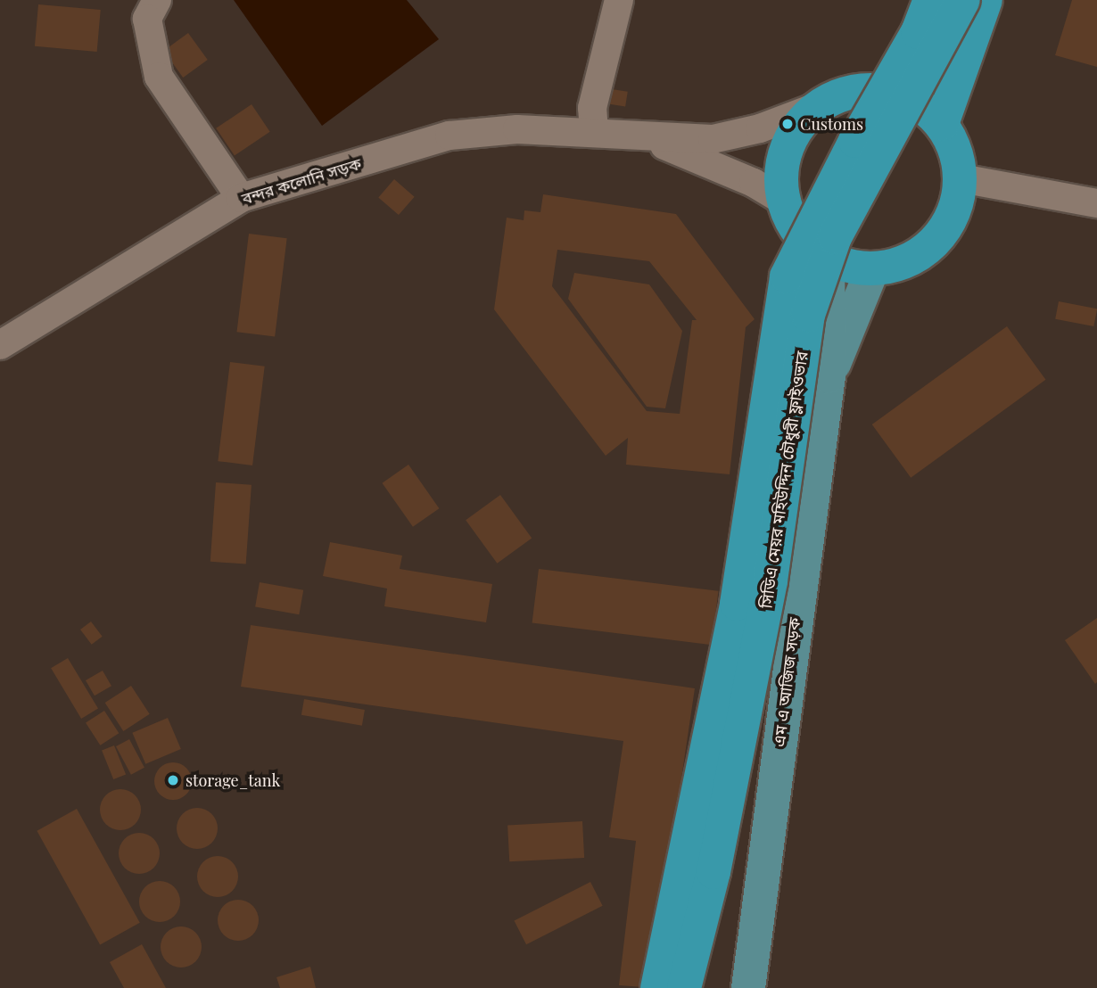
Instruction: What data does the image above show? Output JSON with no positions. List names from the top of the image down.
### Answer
{
  "streets": {
    "highway": ["সিডিএ মেয়র মহিউদ্দিন চৌধুরী ফ্লাইওভার"],
    "main road": ["এম এ আজিজ সড়ক"],
    "street": ["বন্দর কলোনি সড়ক"]
  },
  "crossings": [
    ["বন্দর কলোনি সড়ক", "এম এ আজিজ সড়ক"]
  ],
  "places": ["Customs", "storage_tank"]
}
